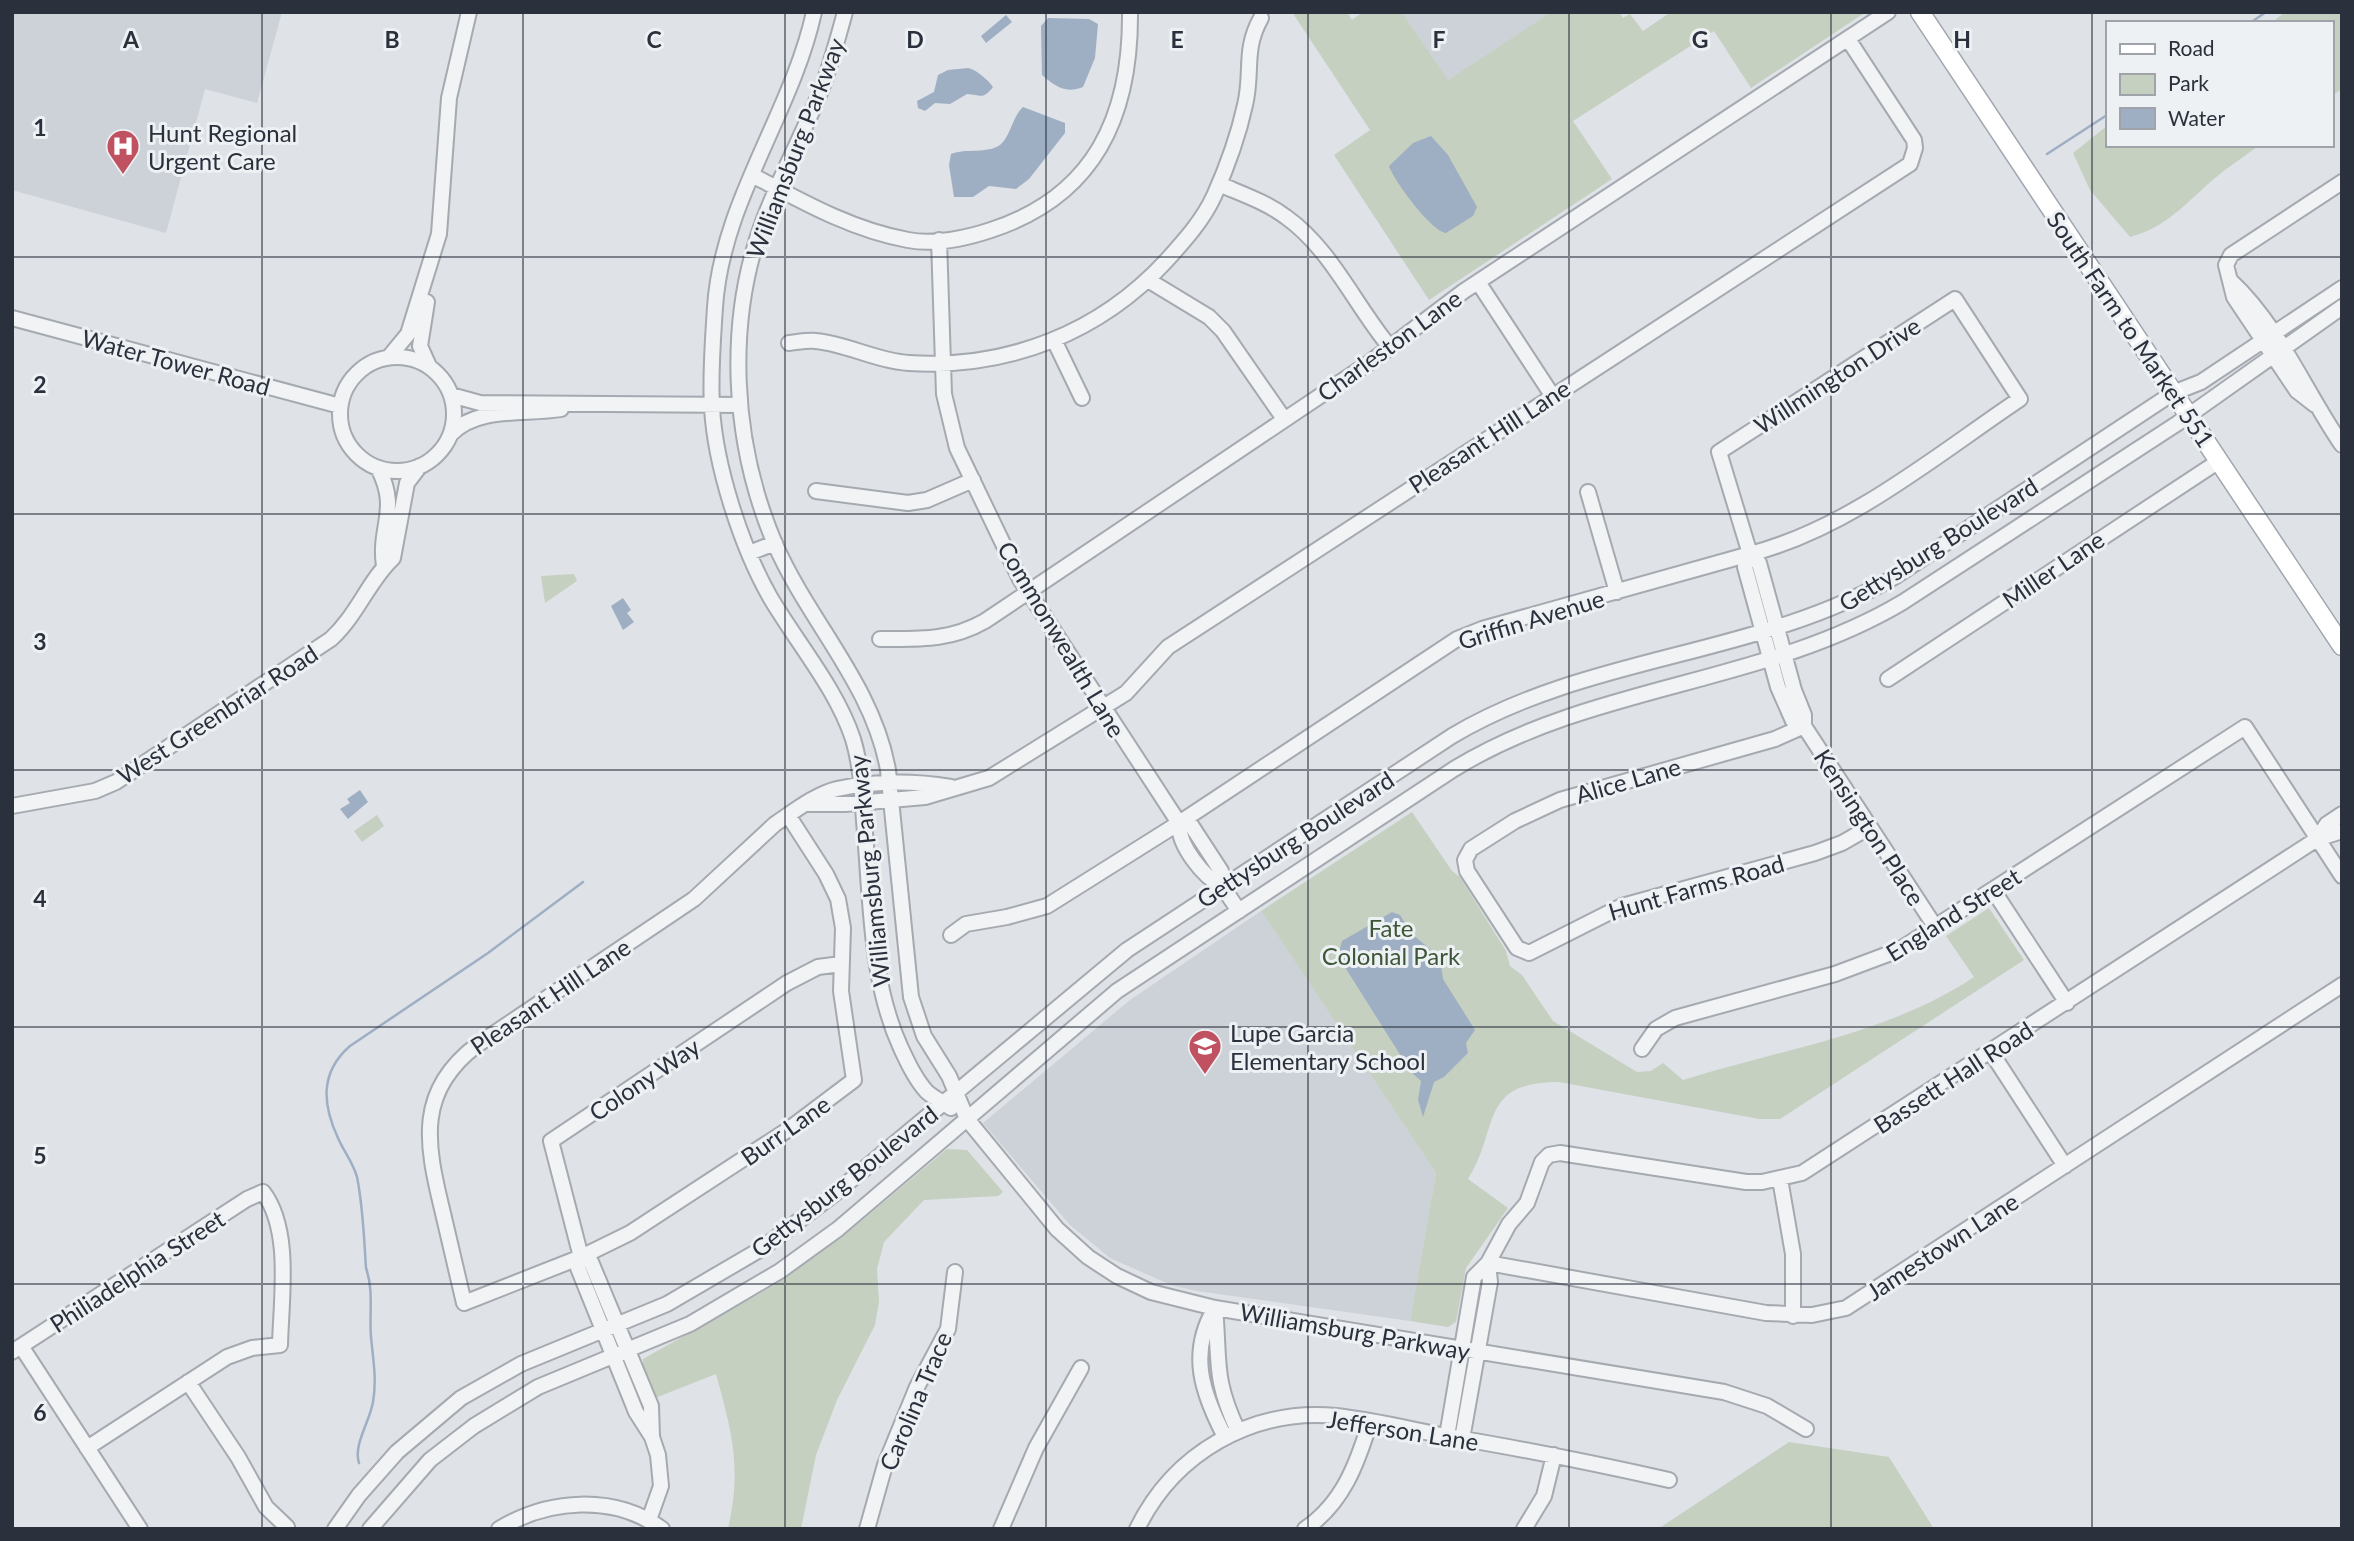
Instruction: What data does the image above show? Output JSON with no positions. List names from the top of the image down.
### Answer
{
  "streets": {
    "main road": ["South Farm to Market 551"],
    "street": [
      "Williamsburg Parkway",
      "Charleston Lane",
      "Water Tower Road",
      "Willmington Drive",
      "Pleasant Hill Lane",
      "Gettysburg Boulevard",
      "Miller Lane",
      "Griffin Avenue",
      "Commonwealth Lane",
      "West Greenbriar Road",
      "Alice Lane",
      "Kensington Place",
      "Hunt Farms Road",
      "England Street",
      "Bassett Hall Road",
      "Colony Way",
      "Burr Lane",
      "Jamestown Lane",
      "Philiadelphia Street",
      "Carolina Trace",
      "Jefferson Lane"
    ]
  },
  "crossings": [
    ["Williamsburg Parkway", "Pleasant Hill Lane"],
    ["Williamsburg Parkway", "Gettysburg Boulevard"],
    ["South Farm to Market 551", "Gettysburg Boulevard"],
    ["South Farm to Market 551", "Miller Lane"],
    ["Charleston Lane", "Pleasant Hill Lane"],
    ["Charleston Lane", "Commonwealth Lane"],
    ["Water Tower Road", "West Greenbriar Road"],
    ["Willmington Drive", "Griffin Avenue"],
    ["Willmington Drive", "Kensington Place"],
    ["Pleasant Hill Lane", "Commonwealth Lane"],
    ["Pleasant Hill Lane", "Burr Lane"],
    ["Gettysburg Boulevard", "Commonwealth Lane"],
    ["Gettysburg Boulevard", "Kensington Place"],
    ["Gettysburg Boulevard", "Colony Way"],
    ["Griffin Avenue", "Commonwealth Lane"],
    ["Griffin Avenue", "Kensington Place"],
    ["Alice Lane", "Kensington Place"],
    ["Alice Lane", "Hunt Farms Road"],
    ["Kensington Place", "Hunt Farms Road"],
    ["Kensington Place", "England Street"],
    ["England Street", "Bassett Hall Road"],
    ["Bassett Hall Road", "Jamestown Lane"],
    ["Colony Way", "Burr Lane"]
  ],
  "parks": ["Fate Colonial Park"],
  "places": {
    "hospital": ["Hunt Regional Urgent Care"],
    "school or university": ["Lupe Garcia Elementary School"]
  },
  "legend": ["Road", "Park", "Water"],
  "grid": {
    "columns": [
      "A",
      "B",
      "C",
      "D",
      "E",
      "F",
      "G",
      "H"
    ],
    "rows": [
      "1",
      "2",
      "3",
      "4",
      "5",
      "6"
    ]
  }
}
